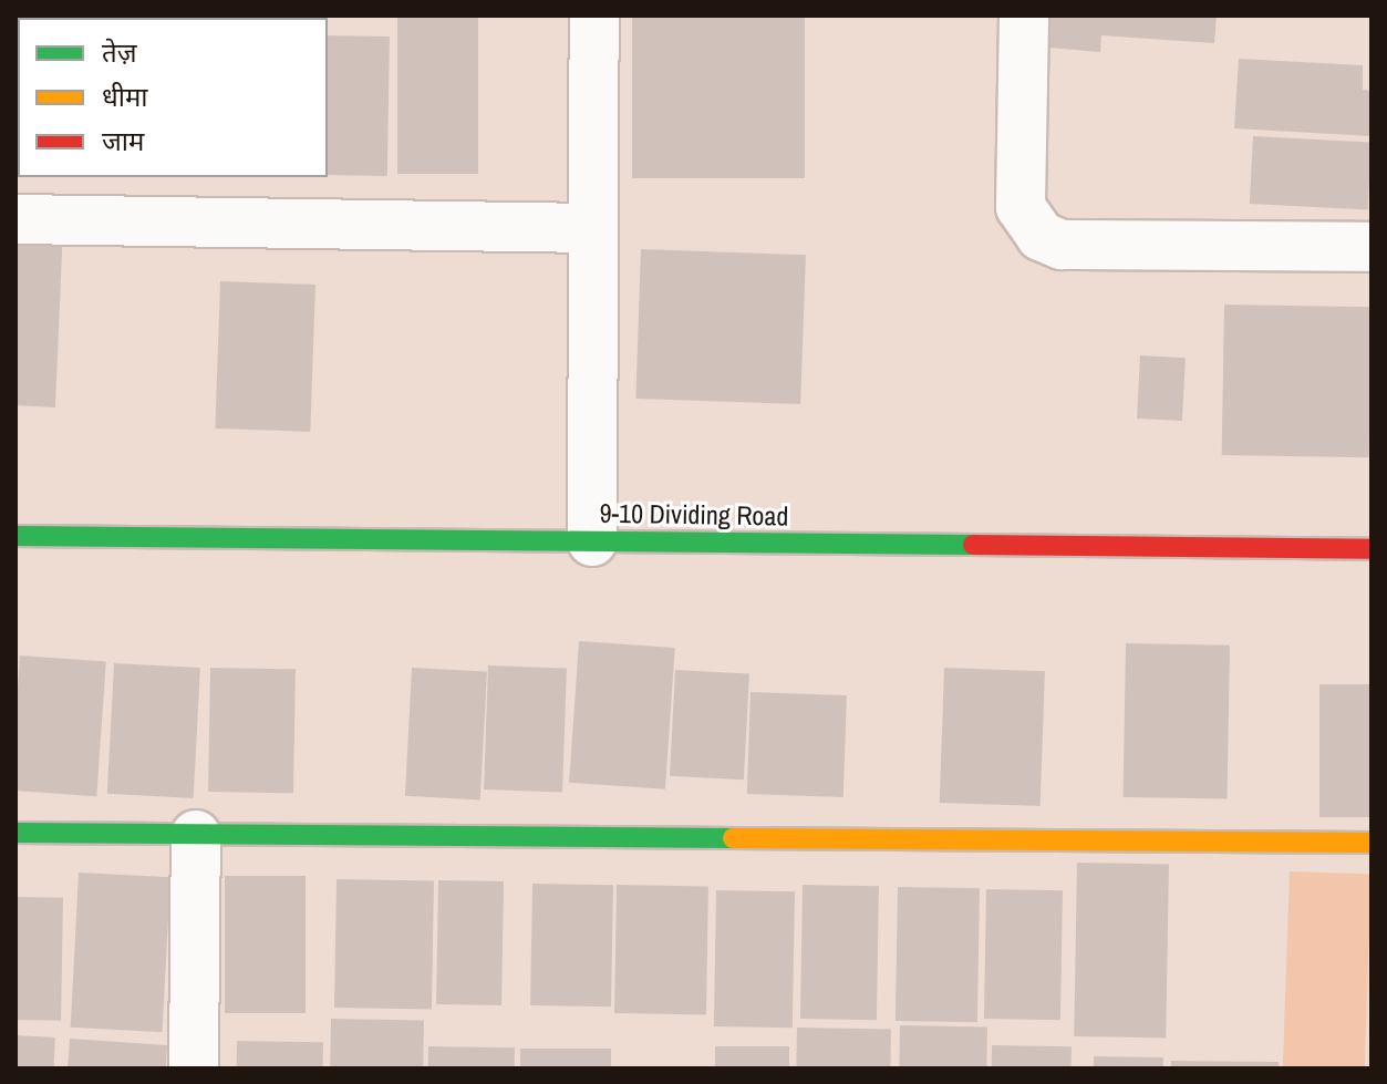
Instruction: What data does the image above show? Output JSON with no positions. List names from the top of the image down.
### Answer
{
  "streets": {
    "street": ["9-10 Dividing Road"]
  },
  "legend": ["तेज़", "धीमा", "जाम"]
}
